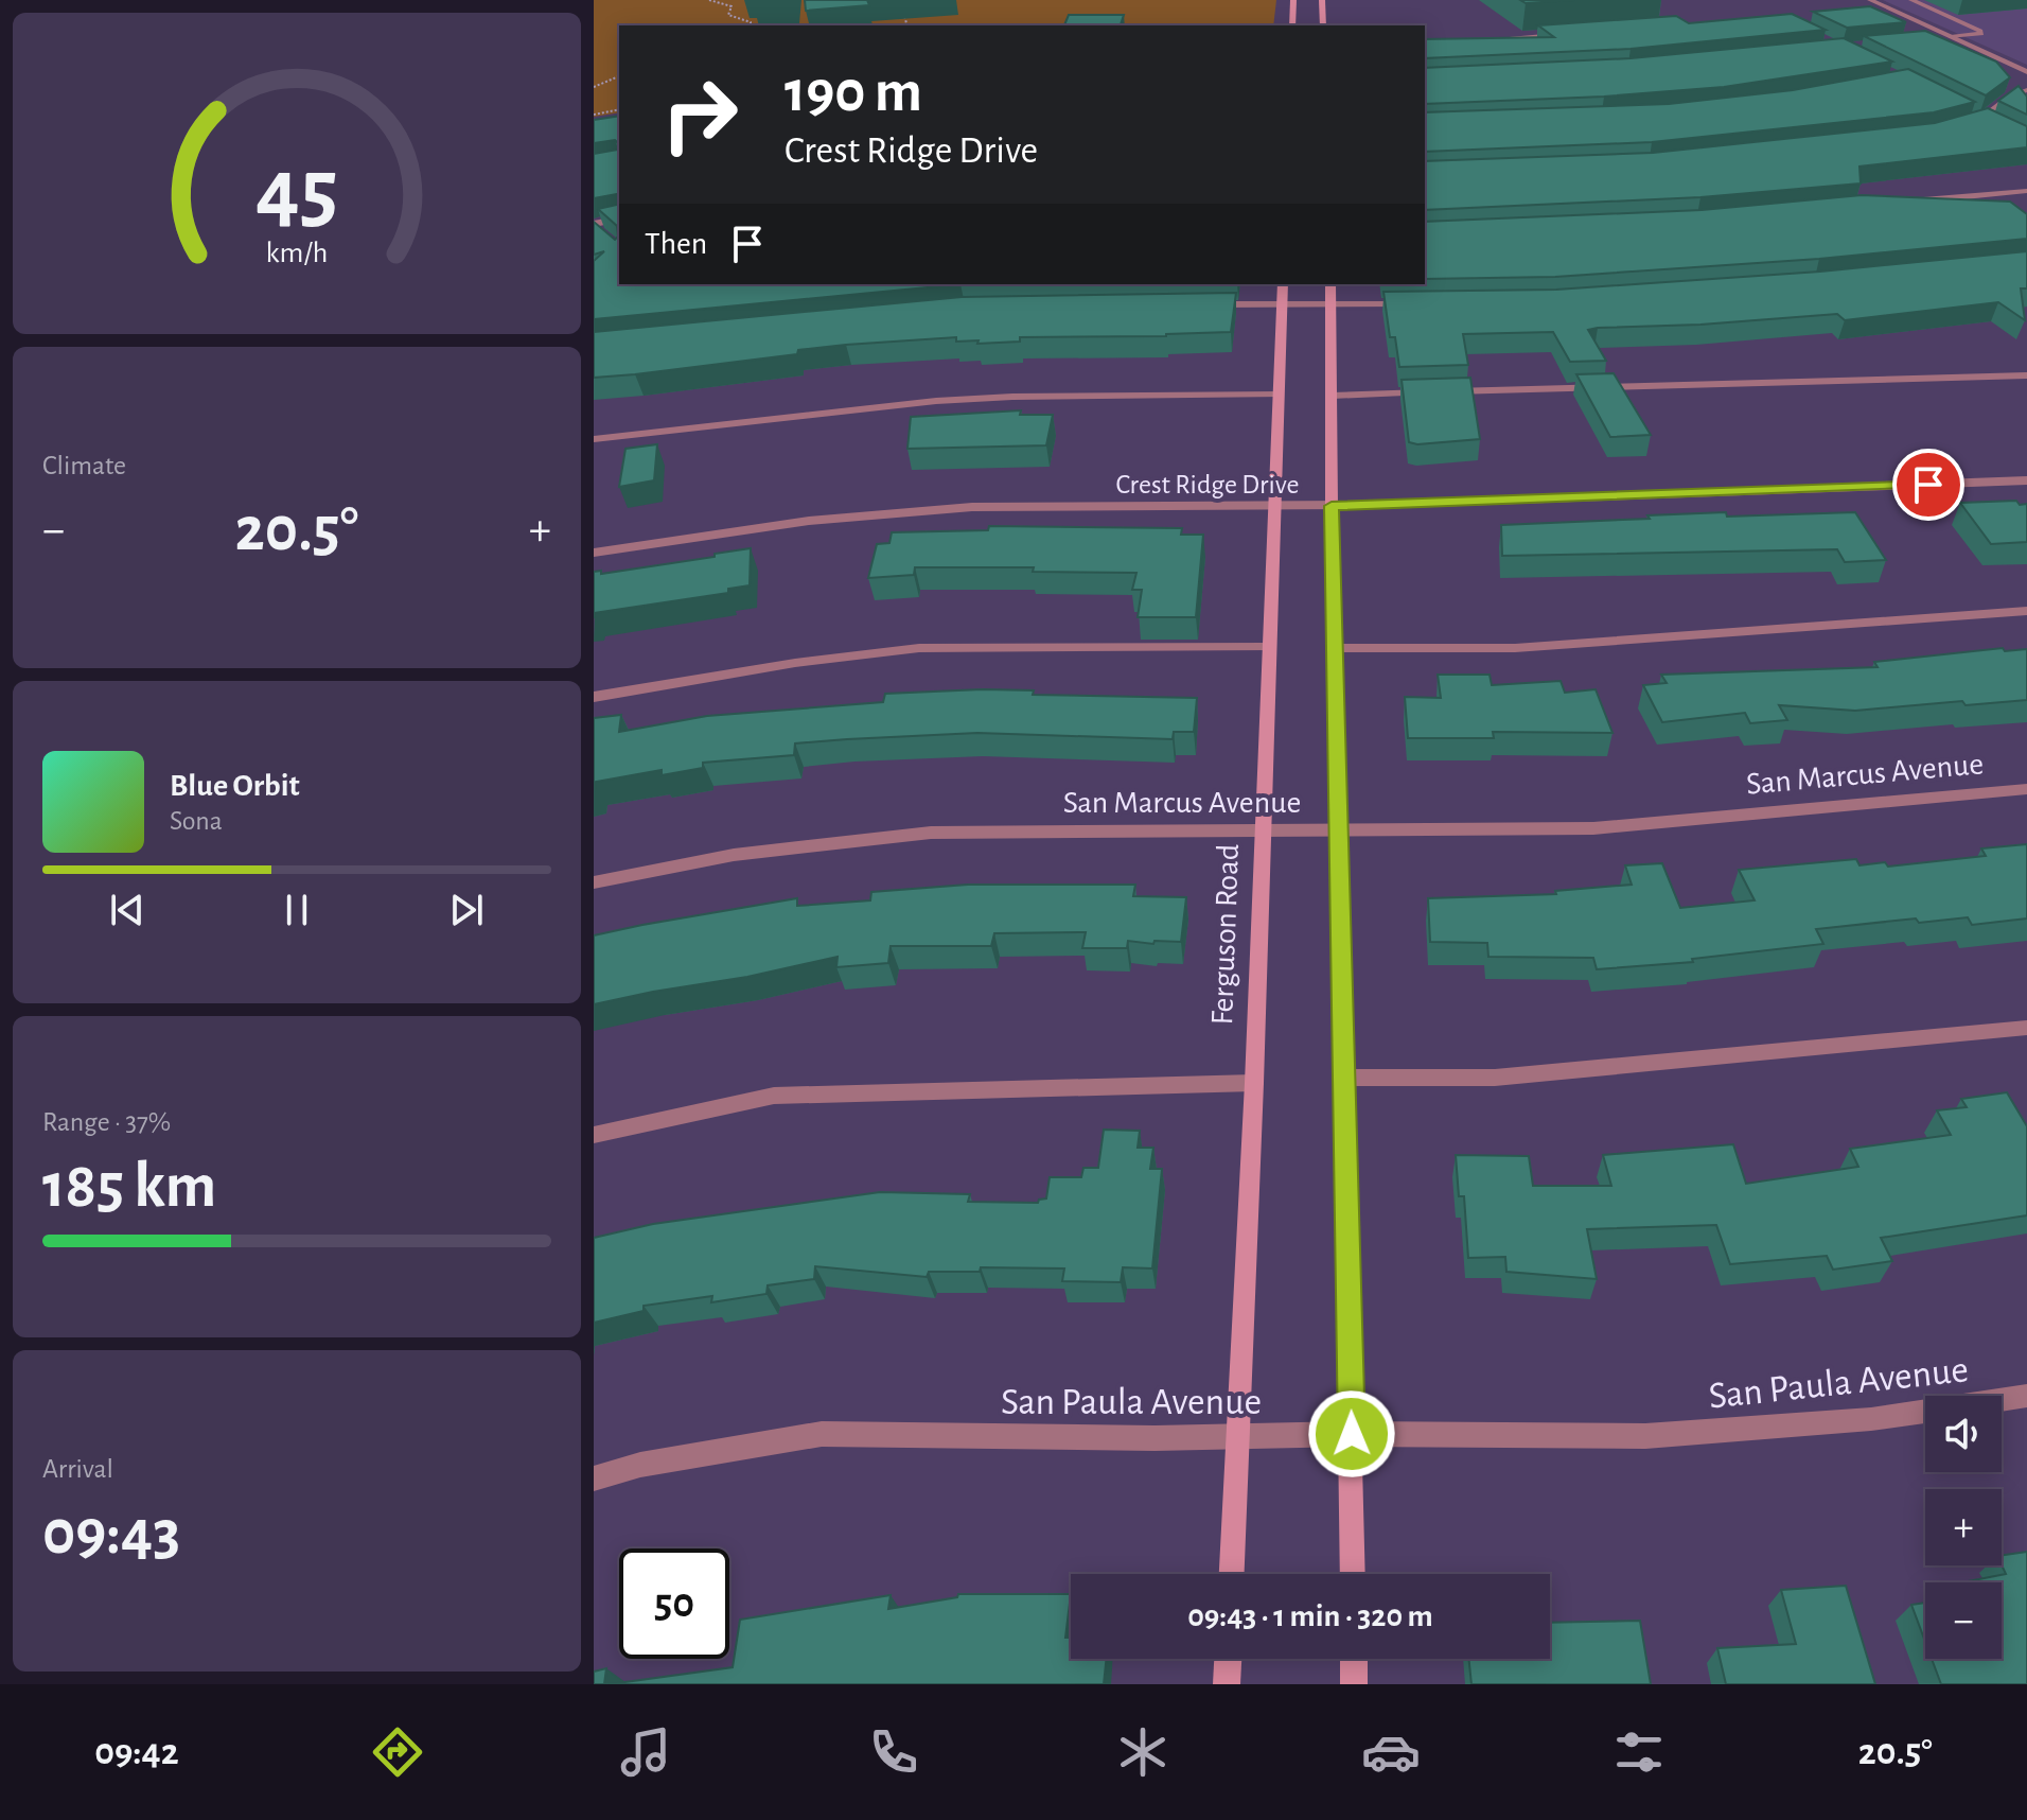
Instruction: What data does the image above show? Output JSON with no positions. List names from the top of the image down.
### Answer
{
  "streets": {
    "main road": ["Ferguson Road"],
    "street": ["Crest Ridge Drive", "San Marcus Avenue", "San Paula Avenue"]
  },
  "crossings": [
    ["Crest Ridge Drive", "Ferguson Road"],
    ["San Marcus Avenue", "Ferguson Road"],
    ["Ferguson Road", "San Paula Avenue"]
  ],
  "page": {
    "turn": ["190 m", "Crest Ridge Drive"],
    "then": "Then",
    "tile": [
      "Climate",
      ["Range · 37%", "185 km"],
      ["Arrival", "09:43"]
    ],
    "heat": ["−", "20.5°", "+"],
    "song": ["Blue Orbit", "Sona"],
    "map_buttons": ["+", "−"],
    "limit": "50",
    "trip": "09:43 · 1 min · 320 m",
    "tabs": ["09:42", "20.5°"],
    "gauge": ["45", "km/h"]
  }
}
